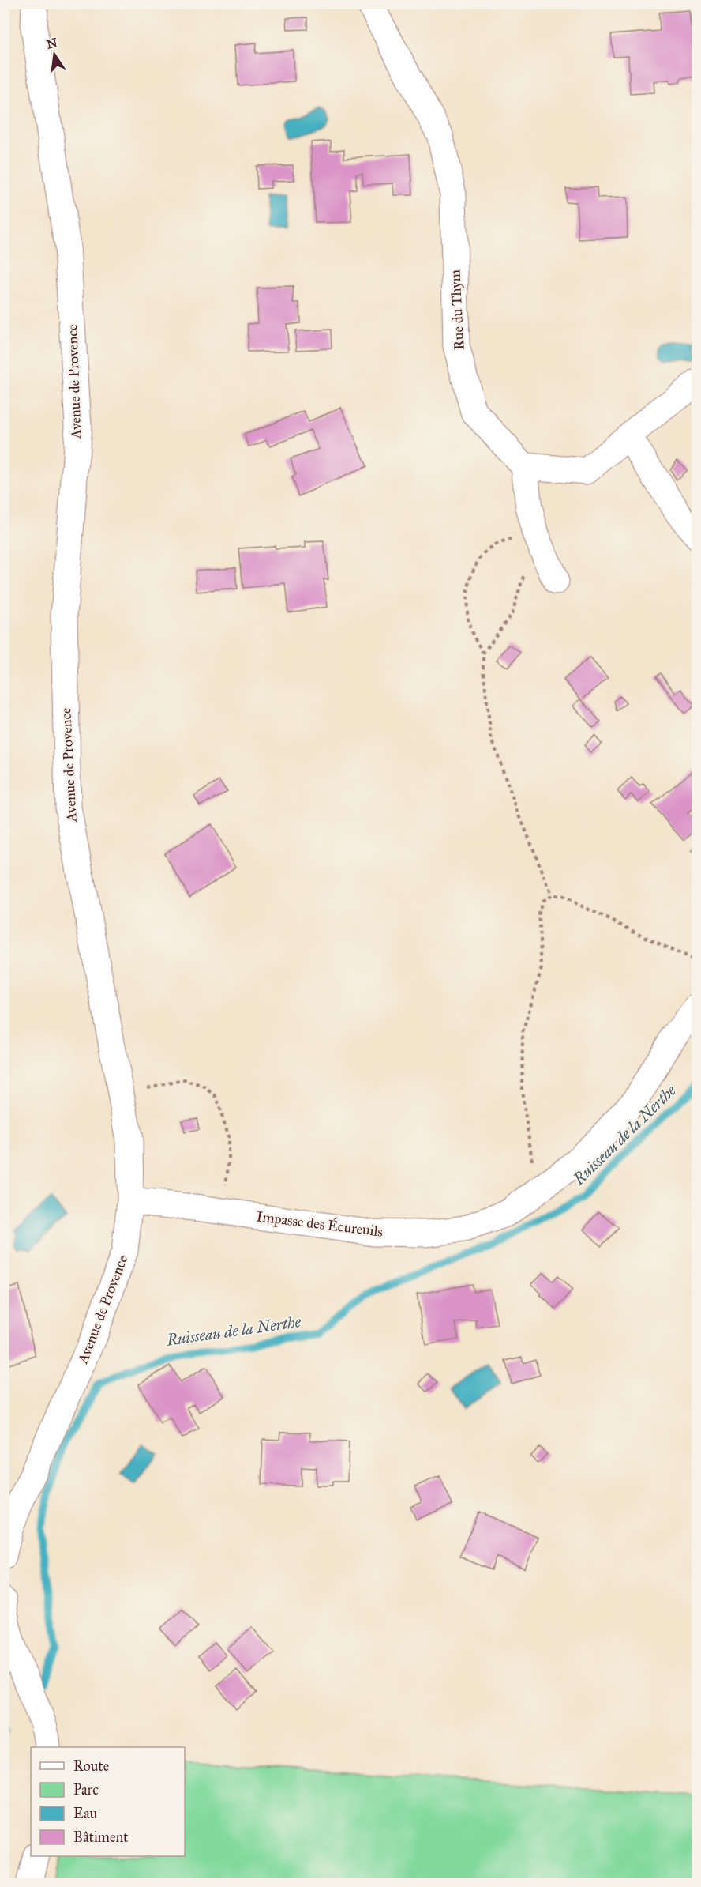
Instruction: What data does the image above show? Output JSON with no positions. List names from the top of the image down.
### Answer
{
  "streets": {
    "street": ["Rue du Thym", "Avenue de Provence", "Impasse des Écureuils"]
  },
  "crossings": [
    ["Avenue de Provence", "Impasse des Écureuils"]
  ],
  "water": ["Ruisseau de la Nerthe"],
  "legend": [
    "Route",
    "Parc",
    "Eau",
    "Bâtiment"
  ],
  "north": "top"
}
